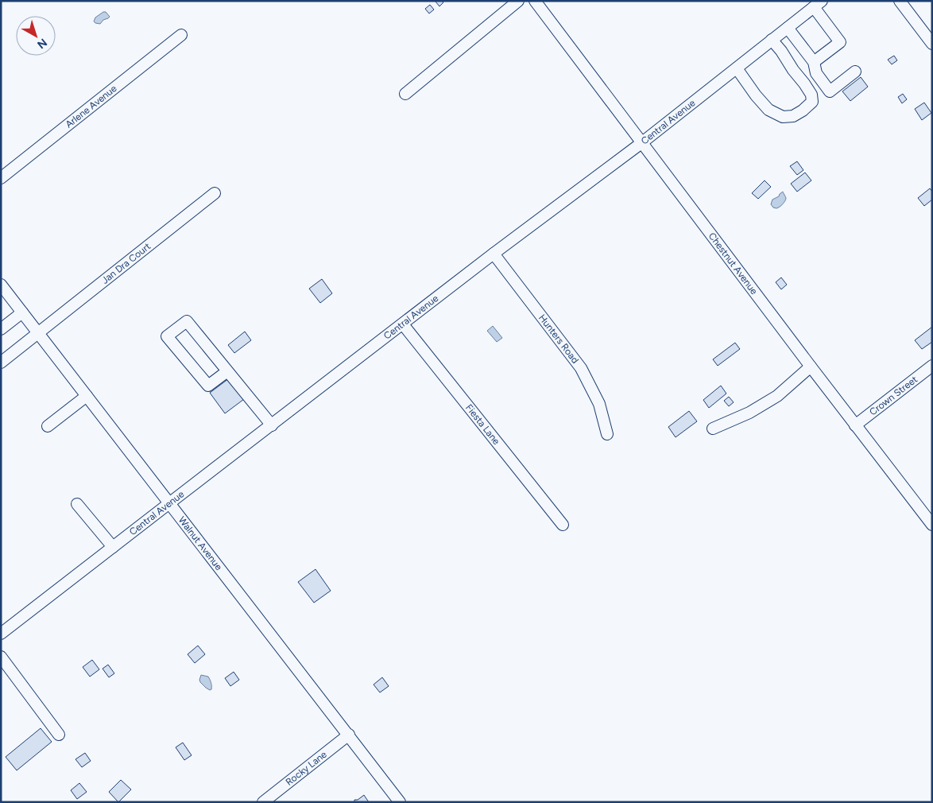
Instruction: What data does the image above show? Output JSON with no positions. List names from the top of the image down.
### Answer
{
  "streets": {
    "street": [
      "Arlene Avenue",
      "Central Avenue",
      "Jan Dra Court",
      "Chestnut Avenue",
      "Hunters Road",
      "Crown Street",
      "Fiesta Lane",
      "Walnut Avenue",
      "Rocky Lane"
    ]
  },
  "crossings": [
    ["Central Avenue", "Chestnut Avenue"],
    ["Central Avenue", "Hunters Road"],
    ["Central Avenue", "Fiesta Lane"],
    ["Central Avenue", "Walnut Avenue"],
    ["Jan Dra Court", "Walnut Avenue"],
    ["Chestnut Avenue", "Crown Street"],
    ["Walnut Avenue", "Rocky Lane"]
  ],
  "north": "bottom right"
}
